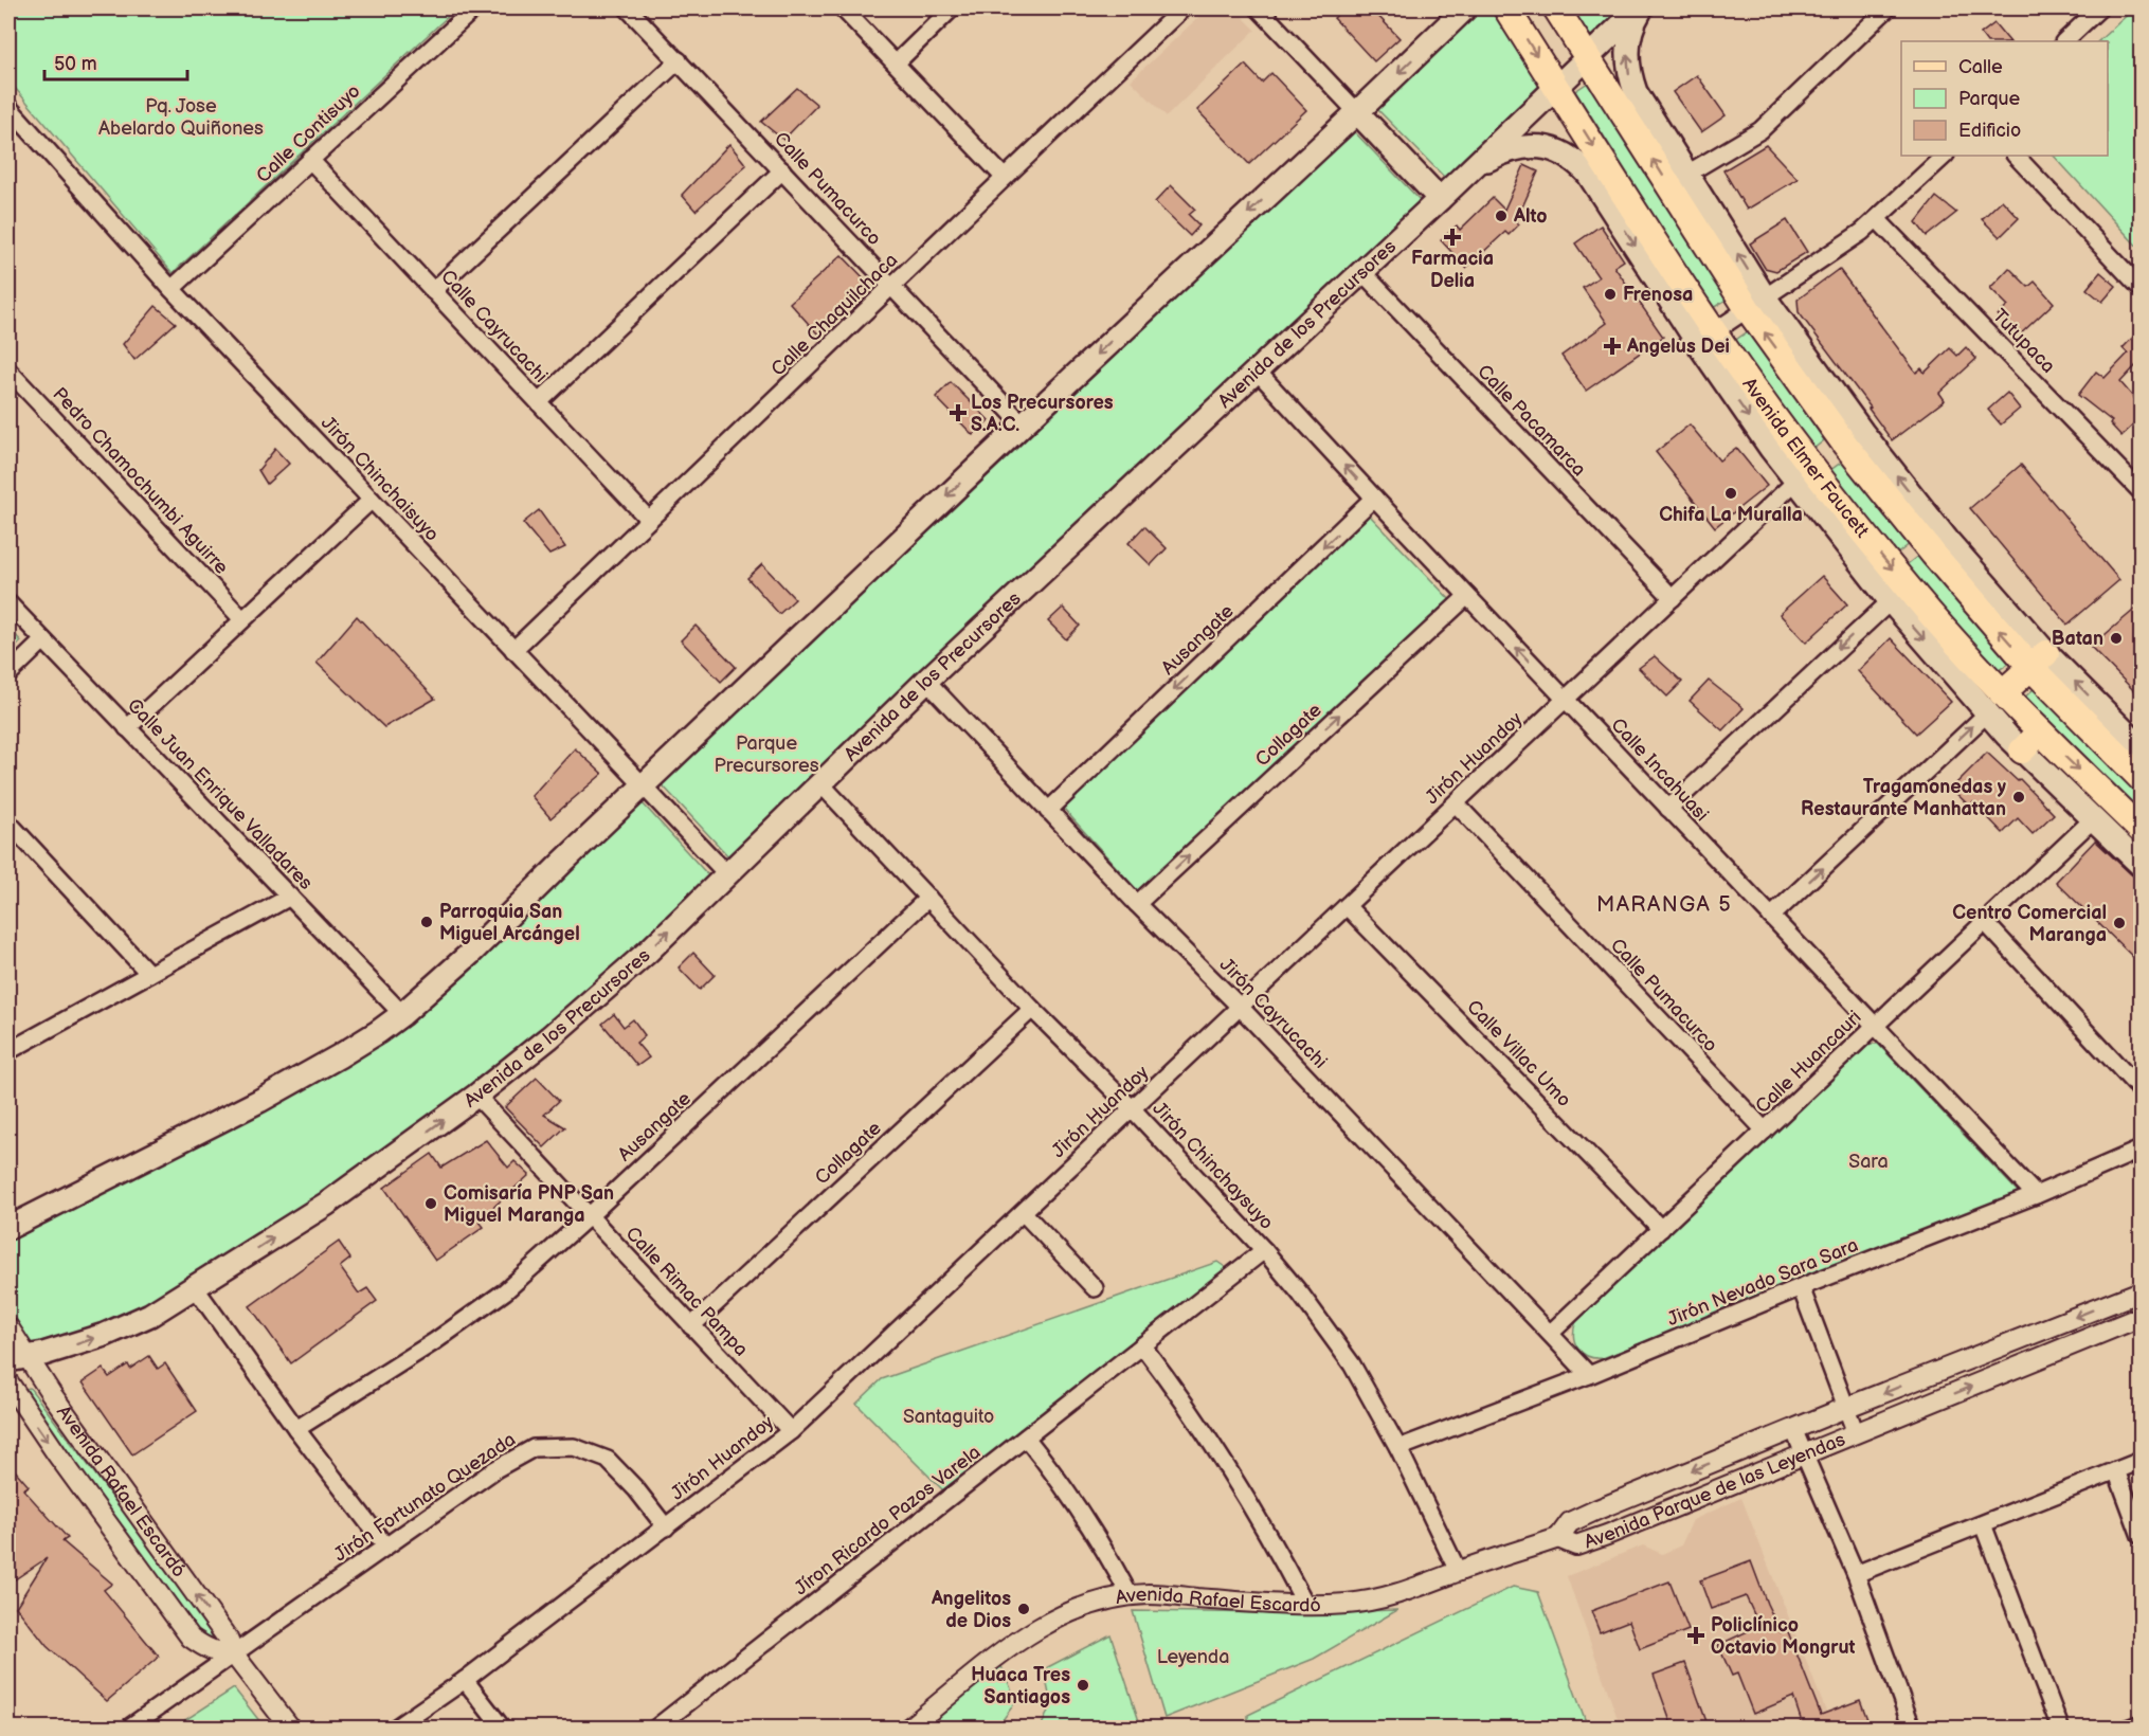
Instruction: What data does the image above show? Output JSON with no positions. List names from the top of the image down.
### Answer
{
  "streets": {
    "main road": ["Avenida de los Precursores", "Avenida Elmer Faucett"],
    "street": [
      "Calle Contisuyo",
      "Calle Pumacurco",
      "Calle Chaquilchaca",
      "Calle Cayrucachi",
      "Tutupaca",
      "Calle Pacamarca",
      "Jirón Chinchaisuyo",
      "Pedro Chamochumbi Aguirre",
      "Ausangate",
      "Collagate",
      "Jirón Huandoy",
      "Calle Incahuasi",
      "Calle Juan Enrique Valladares",
      "Jirón Cayrucachi",
      "Calle Villac Umo",
      "Calle Huancauri",
      "Jirón Chinchaysuyo",
      "Jirón Nevado Sara Sara",
      "Calle Rimac Pampa",
      "Avenida Parque de las Leyendas",
      "Avenida Rafael Escardó",
      "Jirón Fortunato Quezada",
      "Jíron Ricardo Pazos Varela"
    ]
  },
  "crossings": [
    ["Calle Contisuyo", "Calle Cayrucachi"],
    ["Calle Contisuyo", "Jirón Chinchaisuyo"],
    ["Calle Pumacurco", "Calle Chaquilchaca"],
    ["Calle Pumacurco", "Jirón Huandoy"],
    ["Calle Pumacurco", "Calle Huancauri"],
    ["Calle Chaquilchaca", "Calle Cayrucachi"],
    ["Calle Chaquilchaca", "Jirón Chinchaisuyo"],
    ["Avenida de los Precursores", "Calle Pacamarca"],
    ["Avenida de los Precursores", "Avenida Elmer Faucett"],
    ["Avenida de los Precursores", "Jirón Chinchaisuyo"],
    ["Avenida de los Precursores", "Calle Incahuasi"],
    ["Avenida de los Precursores", "Jirón Cayrucachi"],
    ["Avenida de los Precursores", "Jirón Chinchaysuyo"],
    ["Avenida de los Precursores", "Calle Rimac Pampa"],
    ["Avenida de los Precursores", "Avenida Rafael Escardó"],
    ["Calle Pacamarca", "Jirón Huandoy"],
    ["Avenida Elmer Faucett", "Jirón Huandoy"],
    ["Avenida Elmer Faucett", "Calle Huancauri"],
    ["Ausangate", "Calle Incahuasi"],
    ["Ausangate", "Jirón Cayrucachi"],
    ["Ausangate", "Jirón Chinchaysuyo"],
    ["Ausangate", "Calle Rimac Pampa"],
    ["Collagate", "Calle Incahuasi"],
    ["Collagate", "Jirón Cayrucachi"],
    ["Collagate", "Jirón Chinchaysuyo"],
    ["Collagate", "Calle Rimac Pampa"],
    ["Jirón Huandoy", "Calle Incahuasi"],
    ["Jirón Huandoy", "Jirón Cayrucachi"],
    ["Jirón Huandoy", "Calle Villac Umo"],
    ["Jirón Huandoy", "Jirón Chinchaysuyo"],
    ["Jirón Huandoy", "Calle Rimac Pampa"],
    ["Jirón Huandoy", "Jirón Fortunato Quezada"],
    ["Calle Incahuasi", "Calle Huancauri"],
    ["Calle Incahuasi", "Jirón Nevado Sara Sara"],
    ["Jirón Cayrucachi", "Calle Huancauri"],
    ["Jirón Cayrucachi", "Jirón Nevado Sara Sara"],
    ["Calle Villac Umo", "Calle Huancauri"],
    ["Jirón Chinchaysuyo", "Jirón Nevado Sara Sara"],
    ["Jirón Chinchaysuyo", "Avenida Rafael Escardó"],
    ["Jirón Chinchaysuyo", "Jíron Ricardo Pazos Varela"],
    ["Avenida Parque de las Leyendas", "Avenida Rafael Escardó"],
    ["Avenida Rafael Escardó", "Jirón Fortunato Quezada"]
  ],
  "one_way": ["Ausangate", "Collagate"],
  "districts": ["MARANGA 5"],
  "parks": [
    "Pq. Jose Abelardo Quiñones",
    "Parque Precursores",
    "Sara",
    "Santaguito",
    "Leyenda"
  ],
  "places": {
    "other": [
      "Alto",
      "Frenosa",
      "Chifa La Muralla",
      "Batan",
      "Tragamonedas y Restaurante Manhattan",
      "Parroquia San Miguel Arcángel",
      "Centro Comercial Maranga",
      "Comisaría PNP San Miguel Maranga",
      "Angelitos de Dios",
      "Huaca Tres Santiagos"
    ],
    "health": [
      "Farmacia Delia",
      "Angelus Dei",
      "Los Precursores S.A.C.",
      "Policlínico Octavio Mongrut"
    ]
  },
  "legend": ["Calle", "Parque", "Edificio"],
  "scale_bar": "50 m"
}
